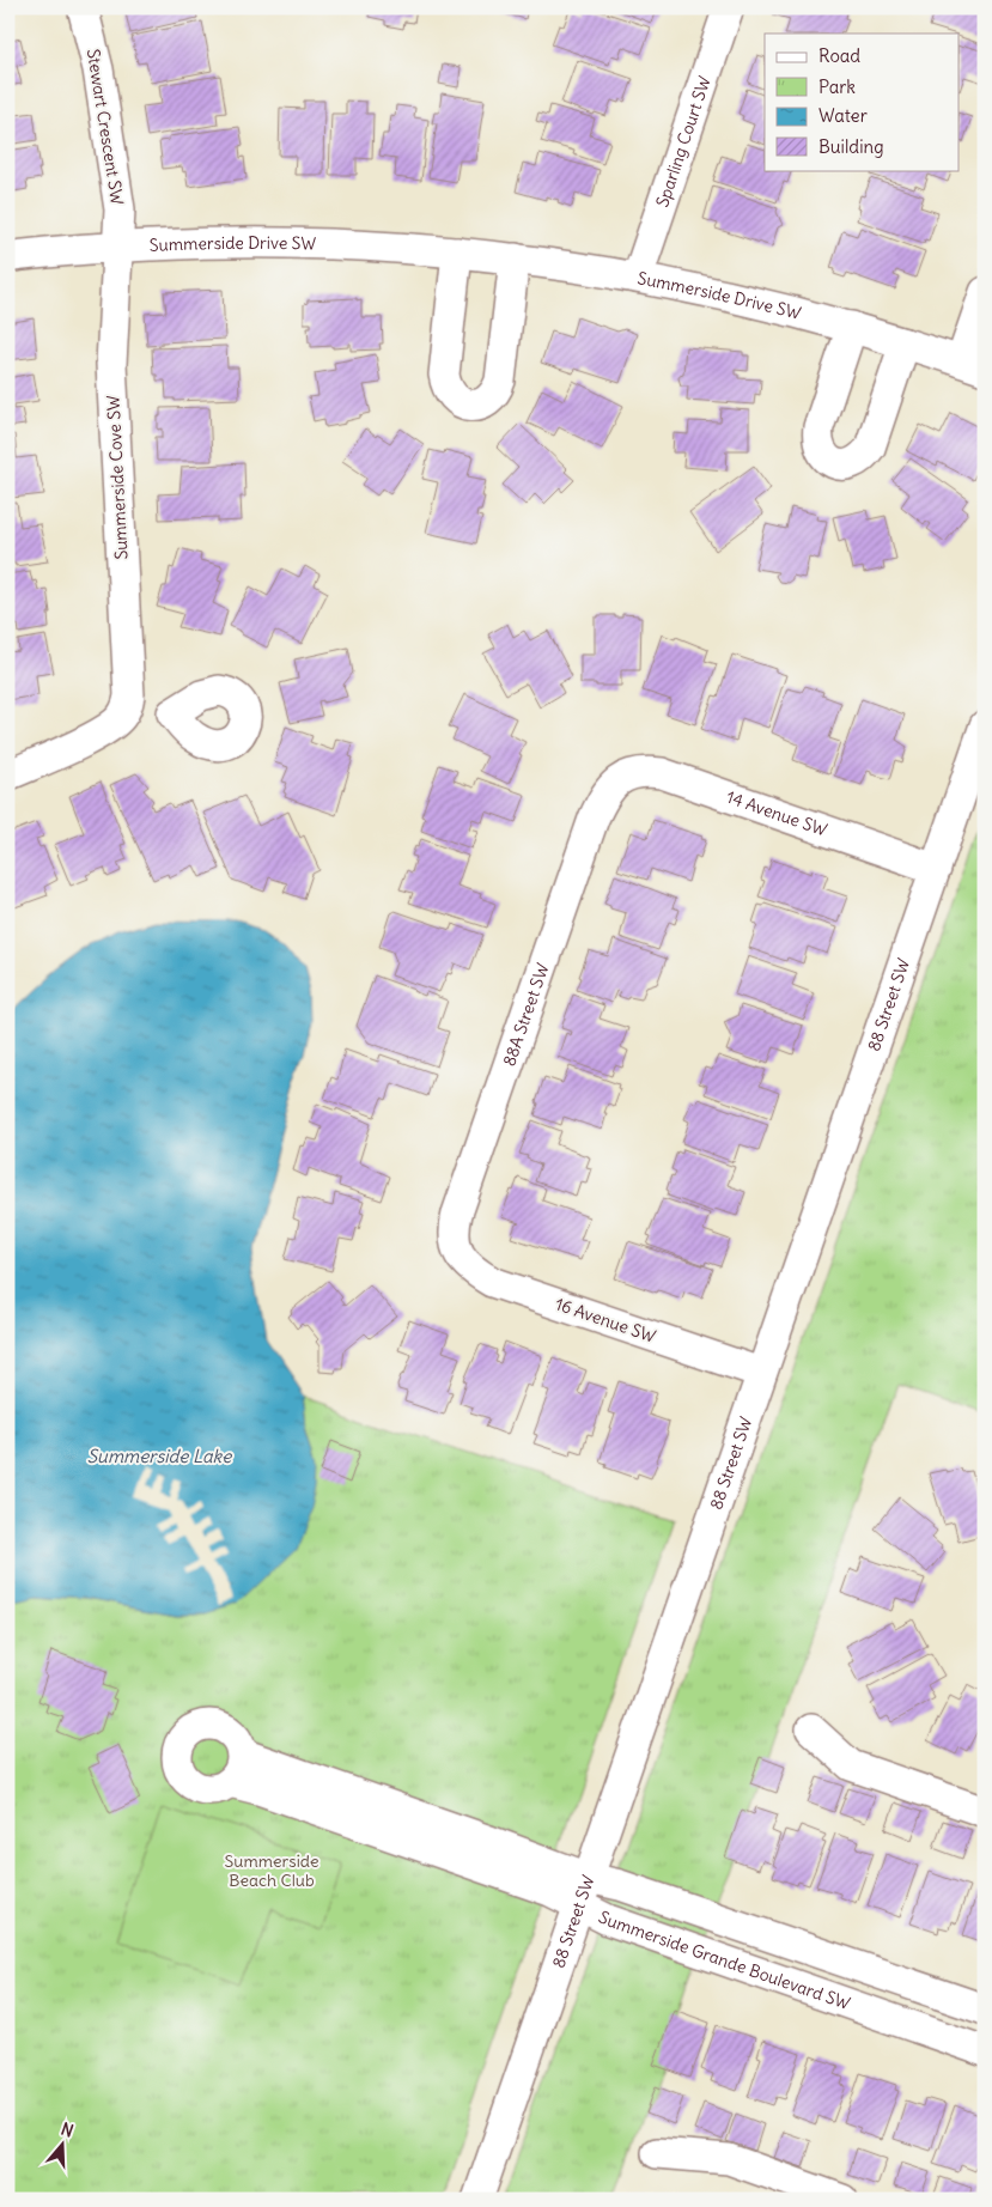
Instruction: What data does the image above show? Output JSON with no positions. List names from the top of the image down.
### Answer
{
  "streets": {
    "street": [
      "Stewart Crescent SW",
      "Sparling Court SW",
      "Summerside Drive SW",
      "Summerside Cove SW",
      "14 Avenue SW",
      "88 Street SW",
      "88A Street SW",
      "16 Avenue SW",
      "Summerside Grande Boulevard SW"
    ]
  },
  "crossings": [
    ["Stewart Crescent SW", "Summerside Drive SW"],
    ["Stewart Crescent SW", "Summerside Cove SW"],
    ["Sparling Court SW", "Summerside Drive SW"],
    ["Summerside Drive SW", "Summerside Cove SW"],
    ["14 Avenue SW", "88 Street SW"],
    ["14 Avenue SW", "88A Street SW"],
    ["88 Street SW", "16 Avenue SW"],
    ["88 Street SW", "Summerside Grande Boulevard SW"],
    ["88A Street SW", "16 Avenue SW"]
  ],
  "water": ["Summerside Lake"],
  "parks": ["Summerside Beach Club"],
  "legend": [
    "Road",
    "Park",
    "Water",
    "Building"
  ],
  "north": "top"
}
